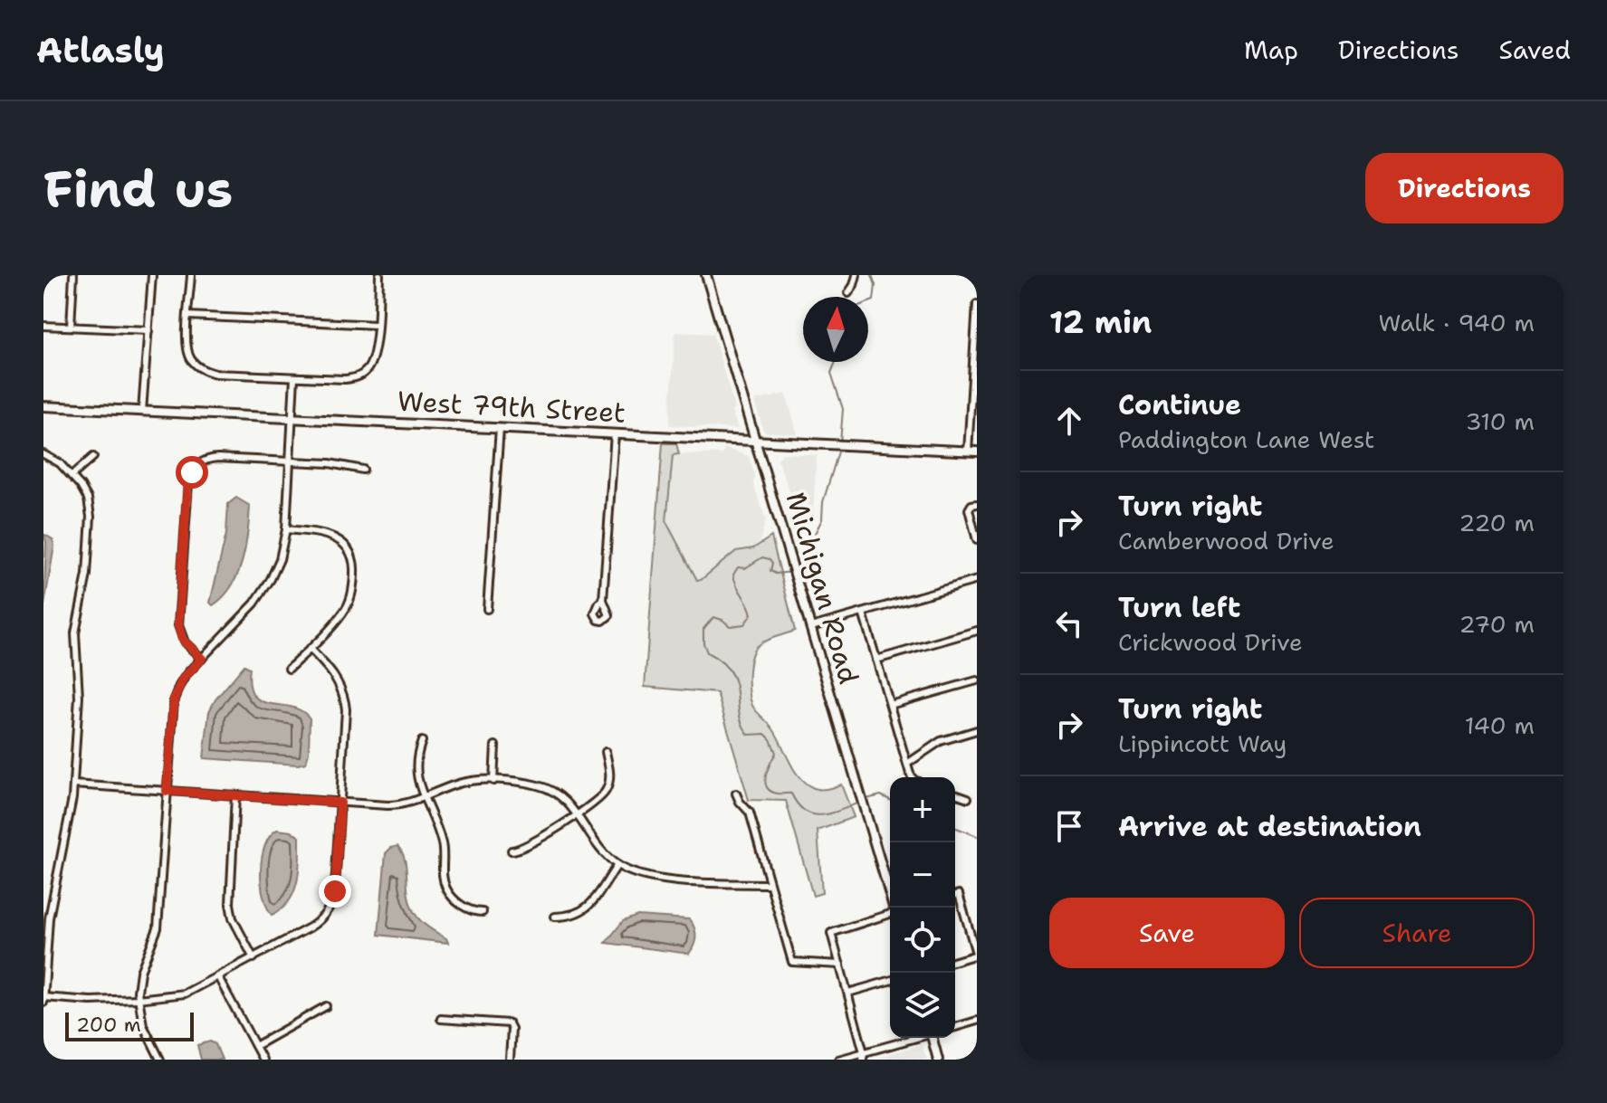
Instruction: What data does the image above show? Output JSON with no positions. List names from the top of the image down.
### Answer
{
  "streets": {
    "main road": ["West 79th Street", "Michigan Road"]
  },
  "crossings": [
    ["West 79th Street", "Michigan Road"]
  ],
  "scale_bar": "200 m",
  "north": "top",
  "page": {
    "header": "Atlasly",
    "nav": ["Map", "Directions", "Saved"],
    "buttons": [
      "Directions",
      ["Save", "Share"]
    ],
    "title": "Find us",
    "heading": ["12 min", "Walk · 940 m"],
    "list": [
      ["Continue", "Paddington Lane West", "310 m"],
      ["Turn right", "Camberwood Drive", "220 m"],
      ["Turn left", "Crickwood Drive", "270 m"],
      ["Turn right", "Lippincott Way", "140 m"],
      "Arrive at destination"
    ],
    "map_buttons": ["+", "−"],
    "scale": "200 m"
  }
}
